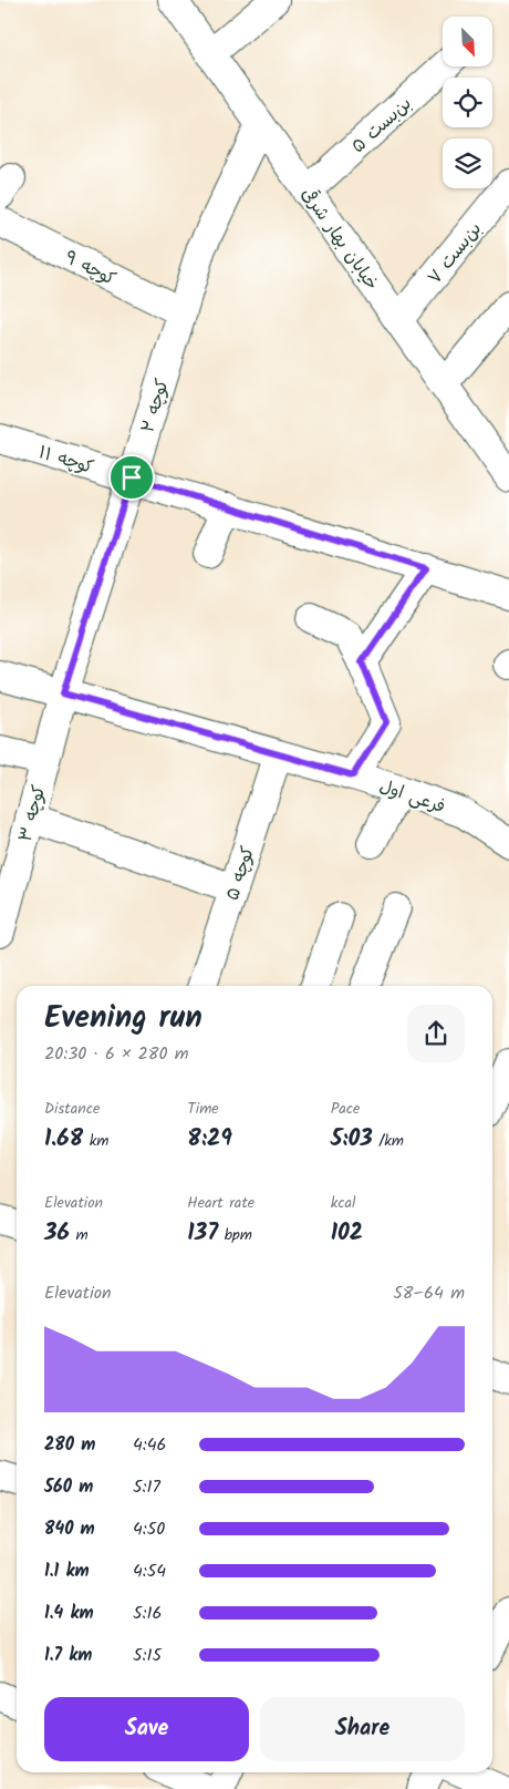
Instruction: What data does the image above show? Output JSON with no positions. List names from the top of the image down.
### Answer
{
  "streets": {
    "street": [
      "بن‌بست ۵",
      "خیابان بهار شرقی",
      "بن‌بست ۷",
      "کوچه ۹",
      "کوچه ۲",
      "کوچه ۱۱",
      "فرعی اول",
      "کوچه ۳",
      "کوچه ۵"
    ]
  },
  "crossings": [
    ["بن‌بست ۵", "خیابان بهار شرقی"],
    ["خیابان بهار شرقی", "بن‌بست ۷"],
    ["خیابان بهار شرقی", "کوچه ۲"],
    ["کوچه ۹", "کوچه ۲"],
    ["کوچه ۲", "کوچه ۱۱"],
    ["کوچه ۲", "فرعی اول"],
    ["کوچه ۲", "کوچه ۳"],
    ["فرعی اول", "کوچه ۳"],
    ["فرعی اول", "کوچه ۵"]
  ],
  "north": "bottom right",
  "page": {
    "heading": ["Evening run", "20:30 · 6 × 280 m"],
    "stats": [
      ["Distance", "1.68 km"],
      ["Time", "8:29"],
      ["Pace", "5:03 /km"],
      ["Elevation", "36 m"],
      ["Heart rate", "137 bpm"],
      ["kcal", "102"]
    ],
    "chart": ["Elevation", "58–64 m"],
    "list": [
      {
        "name": "280 m",
        "note": "4:46"
      },
      {
        "name": "560 m",
        "note": "5:17"
      },
      {
        "name": "840 m",
        "note": "4:50"
      },
      {
        "name": "1.1 km",
        "note": "4:54"
      },
      {
        "name": "1.4 km",
        "note": "5:16"
      },
      {
        "name": "1.7 km",
        "note": "5:15"
      }
    ],
    "buttons": ["Save", "Share"]
  }
}
